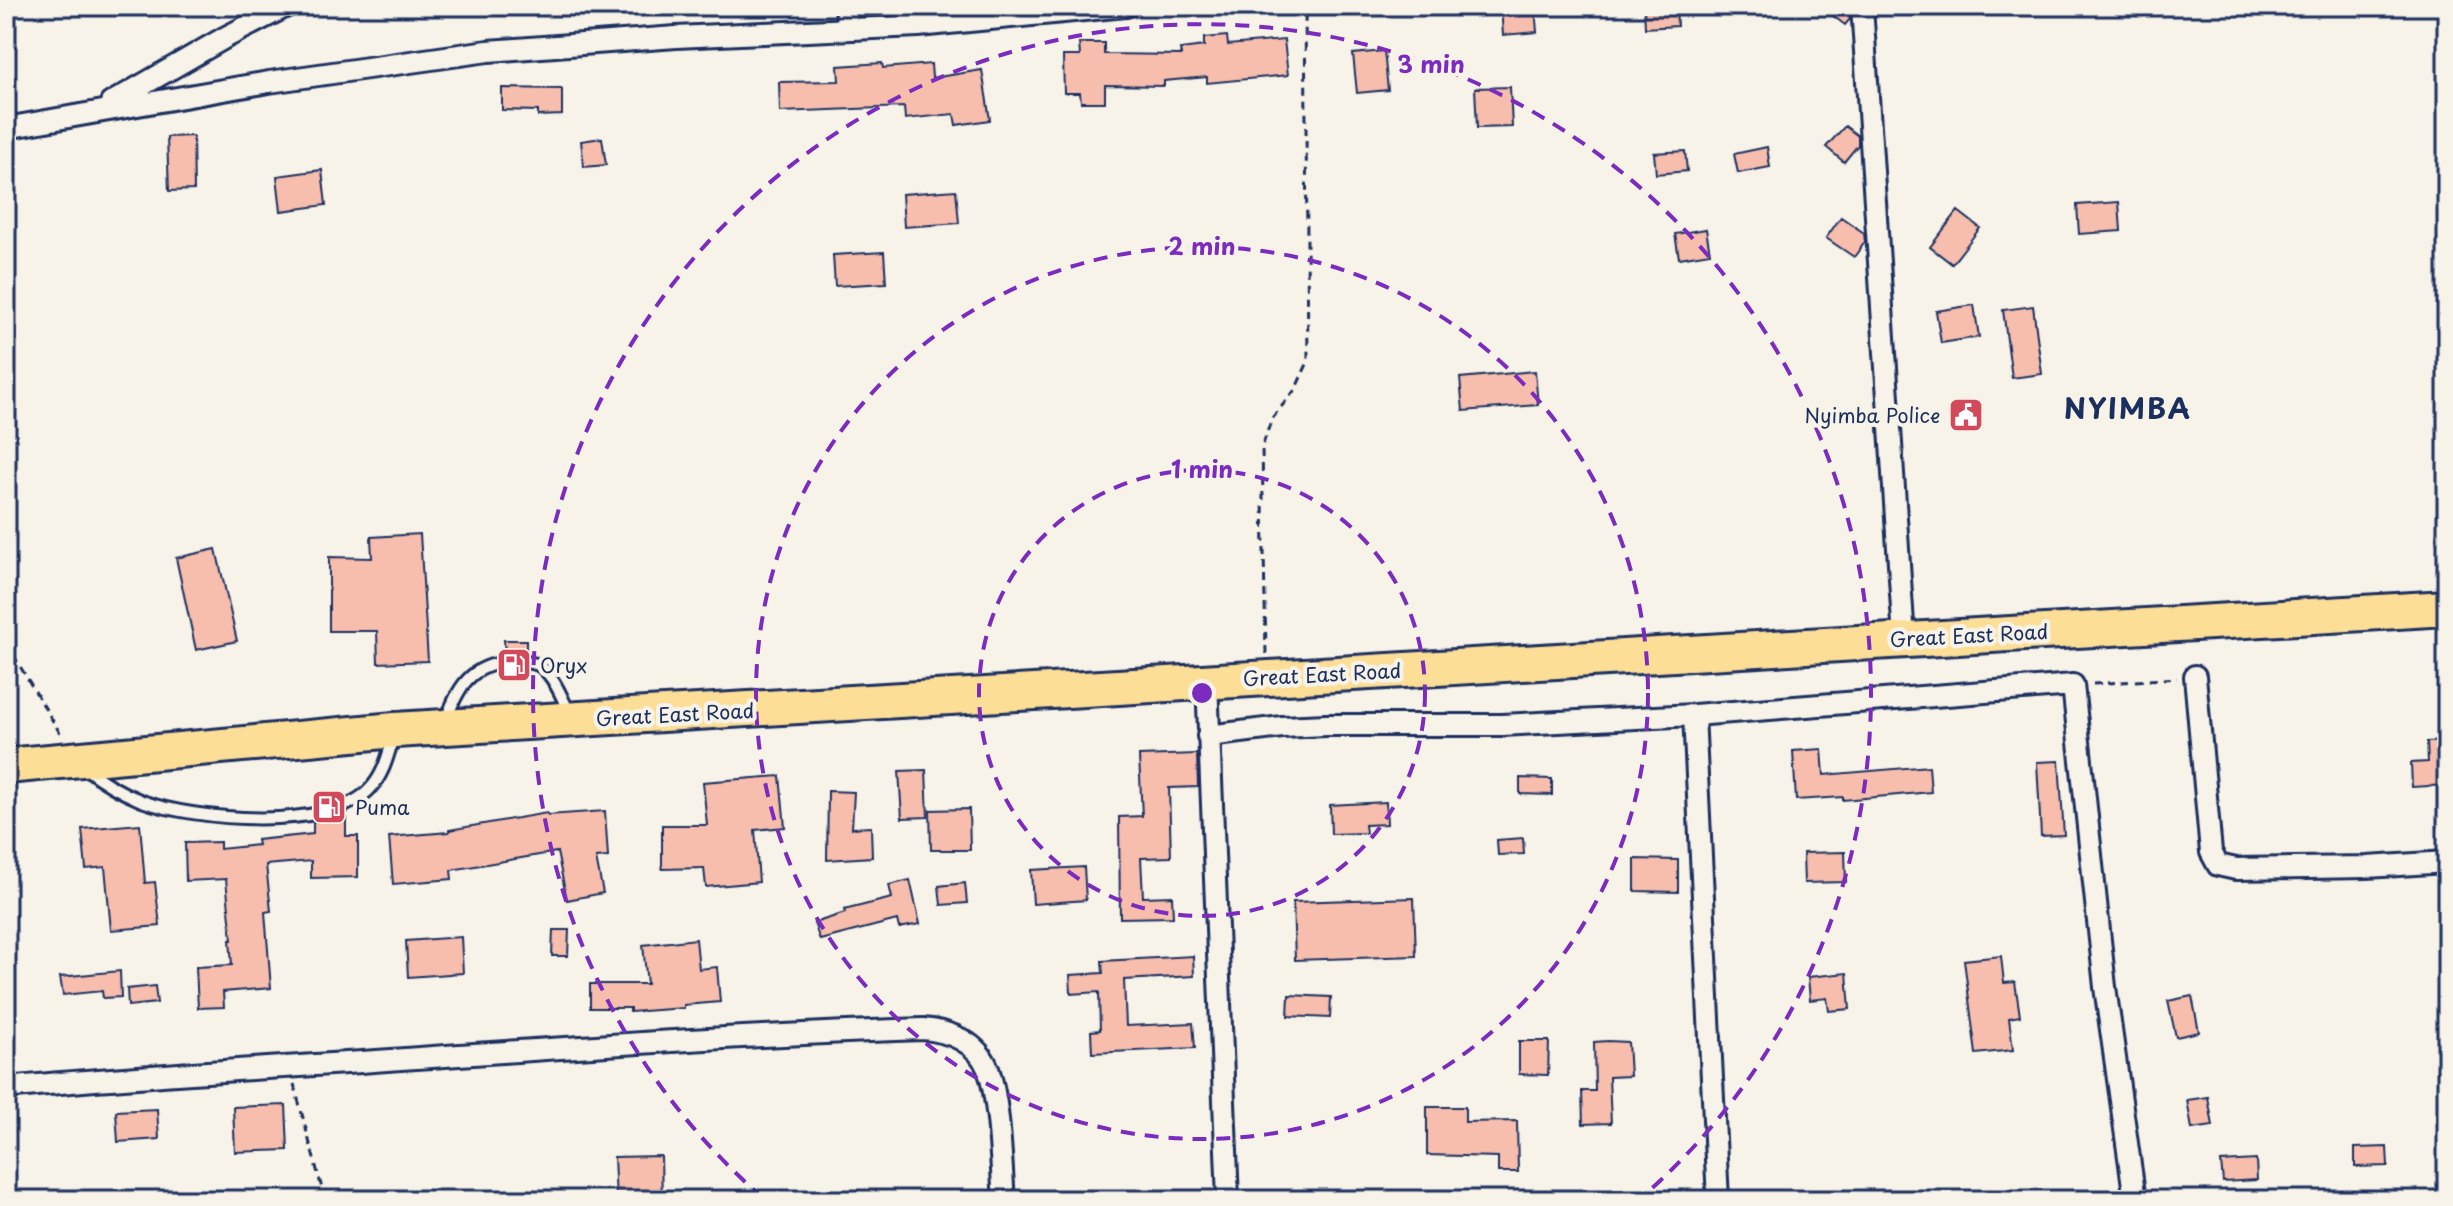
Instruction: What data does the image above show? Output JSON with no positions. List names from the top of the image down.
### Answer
{
  "streets": {
    "highway": ["Great East Road"]
  },
  "districts": ["NYIMBA"],
  "places": {
    "public building": ["Nyimba Police"],
    "fuel station": ["Oryx", "Puma"]
  },
  "rings": ["3 min", "2 min", "1 min"]
}
